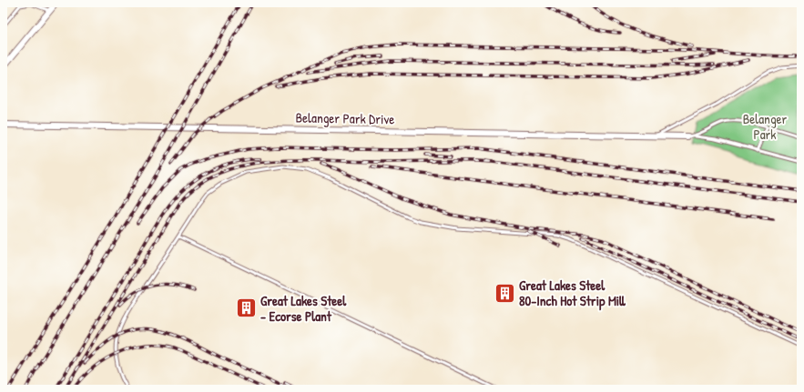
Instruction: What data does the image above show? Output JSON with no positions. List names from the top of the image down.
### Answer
{
  "streets": {
    "street": ["Belanger Park Drive"]
  },
  "parks": ["Belanger Park"],
  "places": {
    "building": ["Great Lakes Steel 80-Inch Hot Strip Mill", "Great Lakes Steel - Ecorse Plant"]
  }
}
